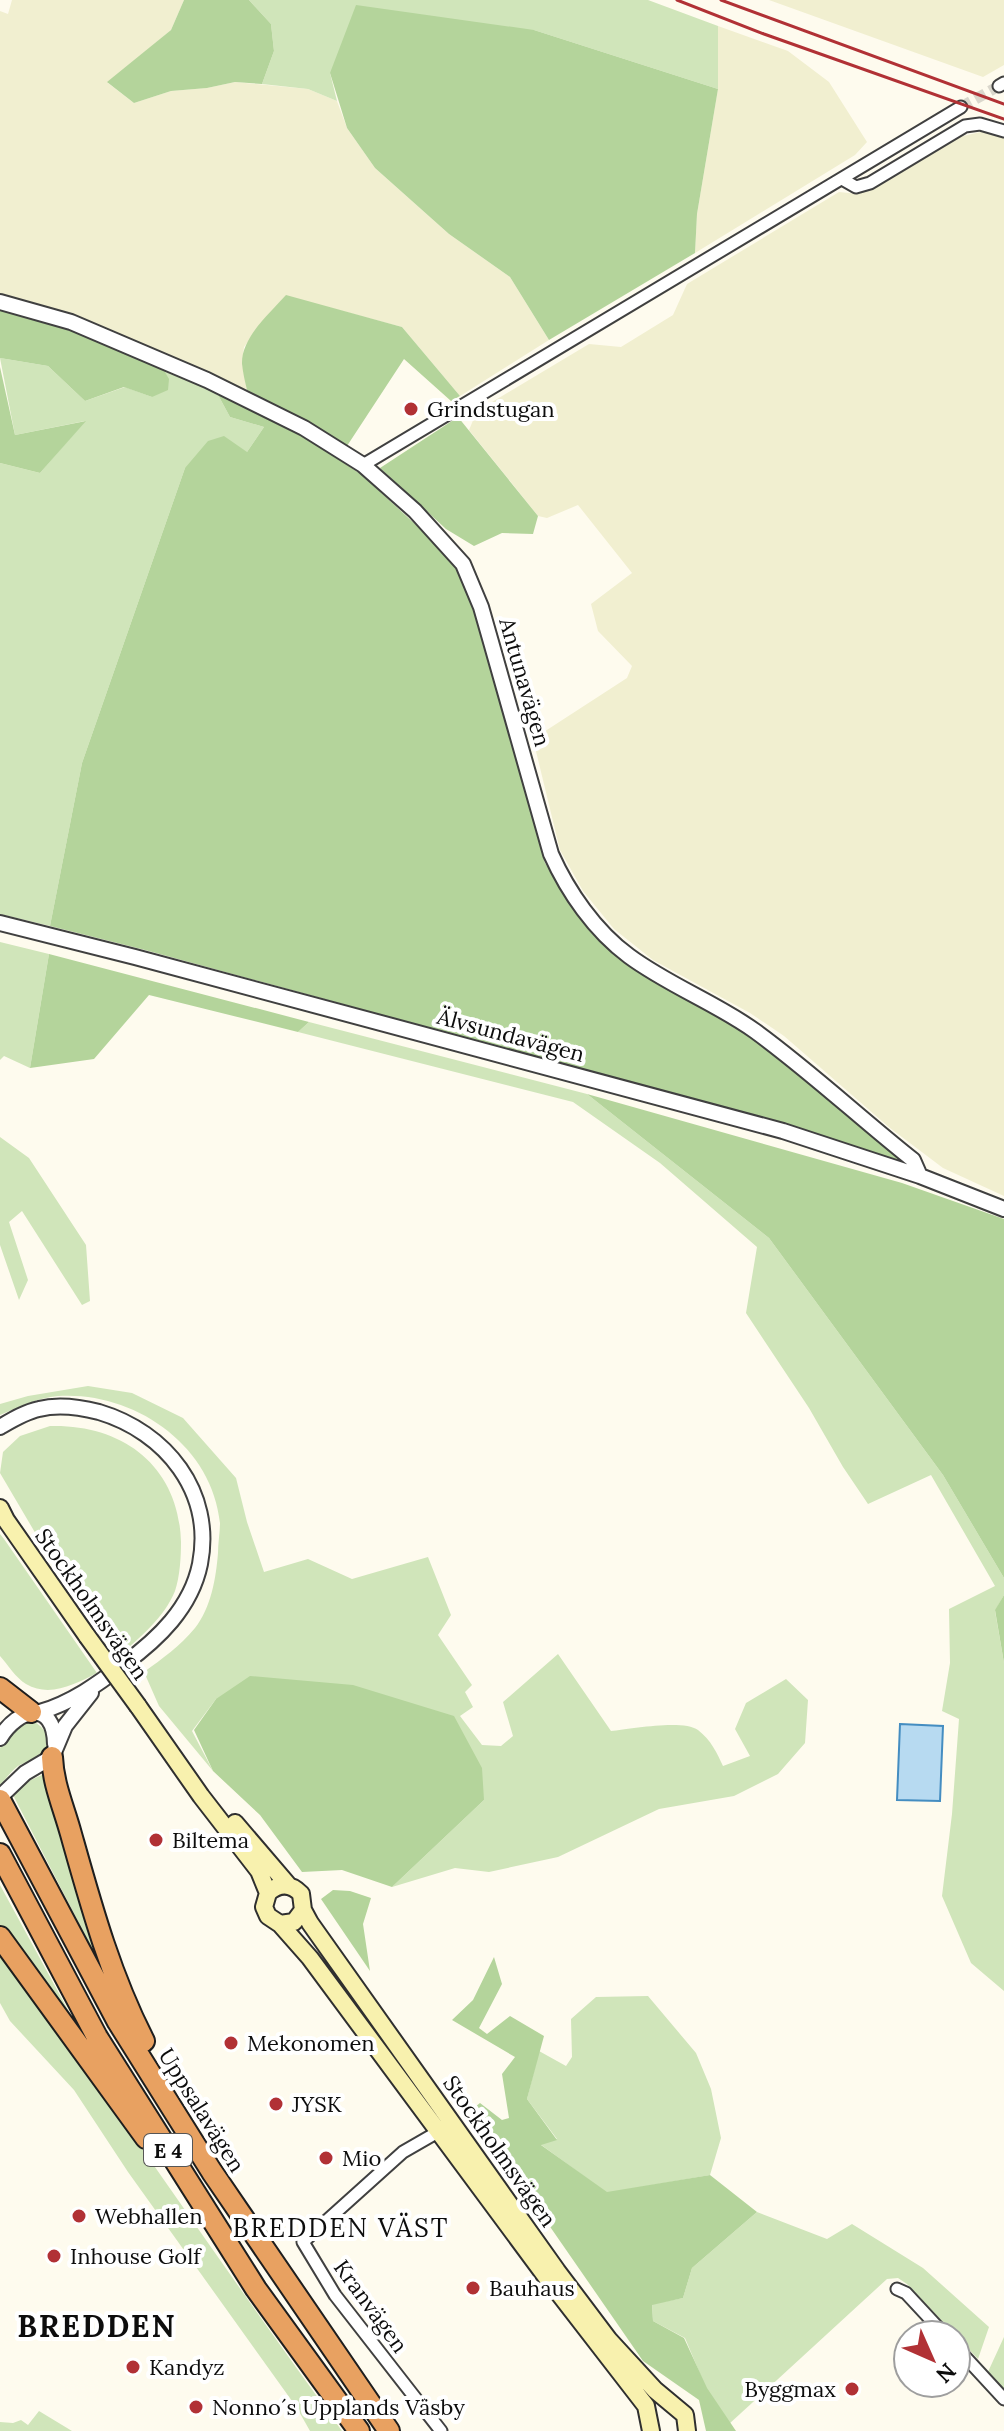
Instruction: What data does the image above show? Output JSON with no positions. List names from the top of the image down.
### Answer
{
  "streets": {
    "highway": ["Uppsalavägen", "E 4"],
    "main road": ["Stockholmsvägen"],
    "street": ["Antunavägen", "Älvsundavägen", "Kranvägen"]
  },
  "crossings": [
    ["Antunavägen", "Älvsundavägen"],
    ["Stockholmsvägen", "Kranvägen"]
  ],
  "districts": ["BREDDEN VÄST", "BREDDEN"],
  "places": [
    "Grindstugan",
    "Biltema",
    "Mekonomen",
    "JYSK",
    "Mio",
    "Webhallen",
    "Inhouse Golf",
    "Bauhaus",
    "Kandyz",
    "Byggmax",
    "Nonno´s Upplands Väsby"
  ],
  "north": "bottom right"
}
